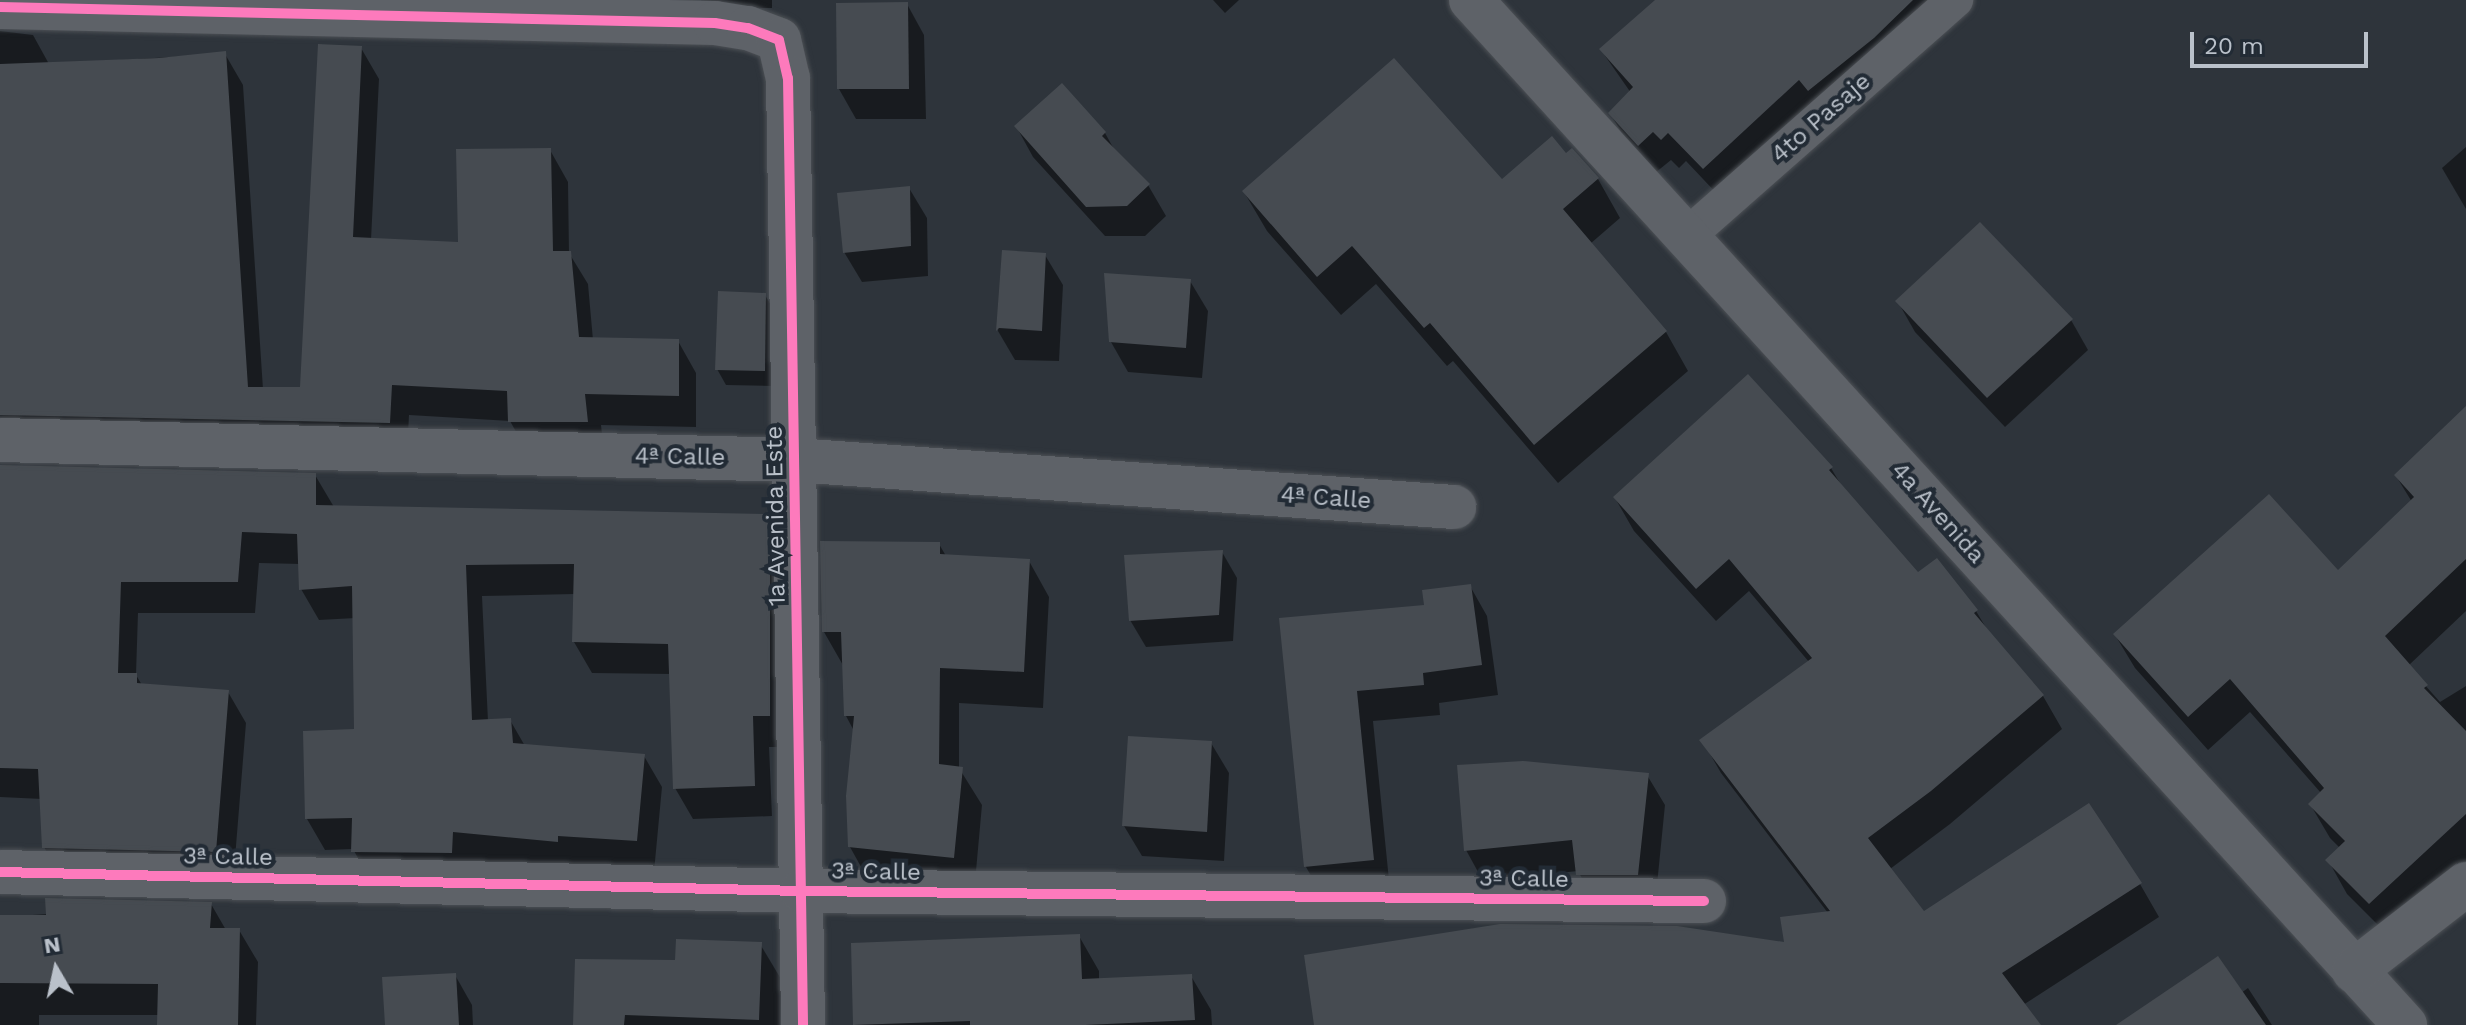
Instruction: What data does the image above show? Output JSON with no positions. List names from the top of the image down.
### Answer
{
  "streets": {
    "street": [
      "4ª Calle",
      "4a Avenida",
      "1a Avenida Este",
      "3ª Calle"
    ],
    "lane": ["4to Pasaje"]
  },
  "crossings": [
    ["4to Pasaje", "4a Avenida"],
    ["4ª Calle", "1a Avenida Este"],
    ["1a Avenida Este", "3ª Calle"]
  ],
  "scale_bar": "20 m",
  "north": "top"
}
